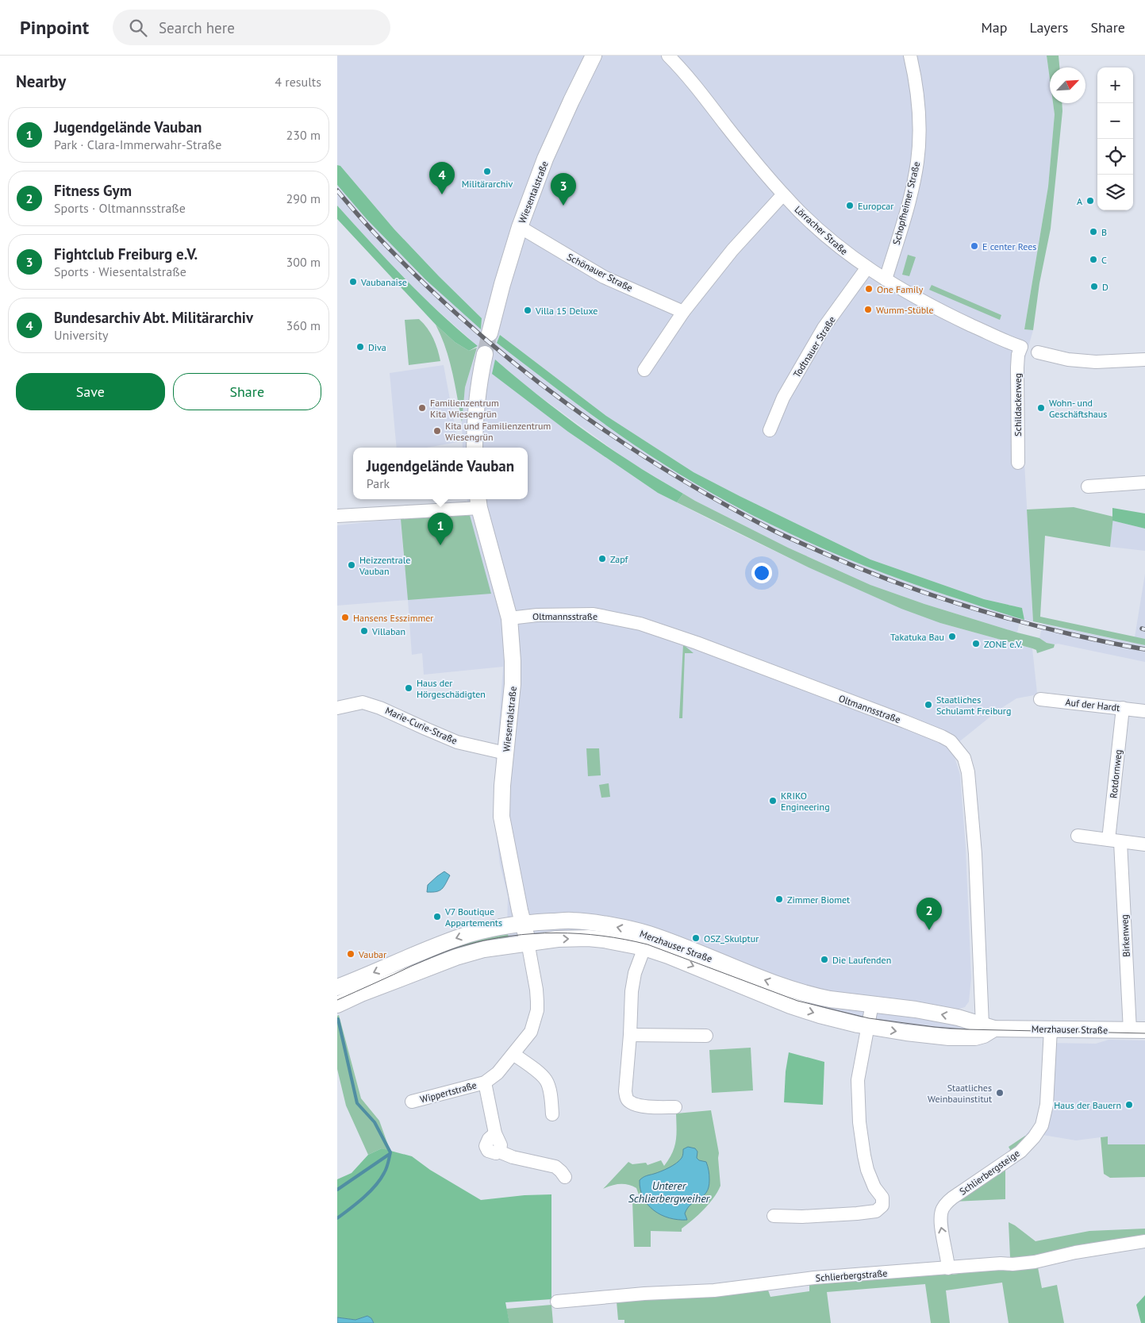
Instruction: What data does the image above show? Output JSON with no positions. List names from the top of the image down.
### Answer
{
  "streets": {
    "main road": ["Wiesentalstraße", "Merzhauser Straße"],
    "street": [
      "Schopfheimer Straße",
      "Lörracher Straße",
      "Schönauer Straße",
      "Todtnauer Straße",
      "Schildackerweg",
      "Oltmannsstraße",
      "Auf der Hardt",
      "Marie-Curie-Straße",
      "Rotdornweg",
      "Birkenweg",
      "Wippertstraße",
      "Schlierbergsteige",
      "Schlierbergstraße"
    ]
  },
  "crossings": [
    ["Wiesentalstraße", "Schönauer Straße"],
    ["Wiesentalstraße", "Oltmannsstraße"],
    ["Wiesentalstraße", "Marie-Curie-Straße"],
    ["Wiesentalstraße", "Merzhauser Straße"],
    ["Wiesentalstraße", "Wippertstraße"],
    ["Schopfheimer Straße", "Lörracher Straße"],
    ["Lörracher Straße", "Todtnauer Straße"],
    ["Lörracher Straße", "Schildackerweg"],
    ["Oltmannsstraße", "Merzhauser Straße"],
    ["Auf der Hardt", "Rotdornweg"],
    ["Rotdornweg", "Birkenweg"],
    ["Birkenweg", "Merzhauser Straße"],
    ["Merzhauser Straße", "Wippertstraße"],
    ["Merzhauser Straße", "Schlierbergsteige"],
    ["Schlierbergsteige", "Schlierbergstraße"]
  ],
  "one_way": ["Schlierbergsteige"],
  "water": ["Unterer Schlierbergweiher"],
  "places": [
    "Militärarchiv",
    "A",
    "Europcar",
    "B",
    "E center Rees",
    "C",
    "Vaubanaise",
    "D",
    "One Family",
    "Wumm-Stüble",
    "Villa 15 Deluxe",
    "Diva",
    "Familienzentrum Kita Wiesengrün",
    "Wohn- und Geschäftshaus",
    "Kita und Familienzentrum Wiesengrün",
    "Zapf",
    "Heizzentrale Vauban",
    "Hansens Esszimmer",
    "Villaban",
    "Takatuka Bau",
    "ZONE e.V.",
    "Haus der Hörgeschädigten",
    "Staatliches Schulamt Freiburg",
    "KRIKO Engineering",
    "Zimmer Biomet",
    "V7 Boutique Appartements",
    "OSZ_Skulptur",
    "Vaubar",
    "Die Laufenden",
    "Staatliches Weinbauinstitut",
    "Haus der Bauern"
  ],
  "north": "top right",
  "page": {
    "header": "Pinpoint",
    "search": "Search here",
    "nav": ["Map", "Layers", "Share"],
    "heading": ["Nearby", "4 results"],
    "map_buttons": ["+", "−"],
    "list": [
      {
        "mark": "1",
        "name": "Jugendgelände Vauban",
        "note": "Park · Clara-Immerwahr-Straße",
        "value": "230 m"
      },
      {
        "mark": "2",
        "name": "Fitness Gym",
        "note": "Sports · Oltmannsstraße",
        "value": "290 m"
      },
      {
        "mark": "3",
        "name": "Fightclub Freiburg e.V.",
        "note": "Sports · Wiesentalstraße",
        "value": "300 m"
      },
      {
        "mark": "4",
        "name": "Bundesarchiv Abt. Militärarchiv",
        "note": "University",
        "value": "360 m"
      }
    ],
    "pins": [
      "4",
      "3",
      "1",
      "2"
    ],
    "buttons": ["Save", "Share"],
    "popup": ["Jugendgelände Vauban", "Park"]
  }
}
